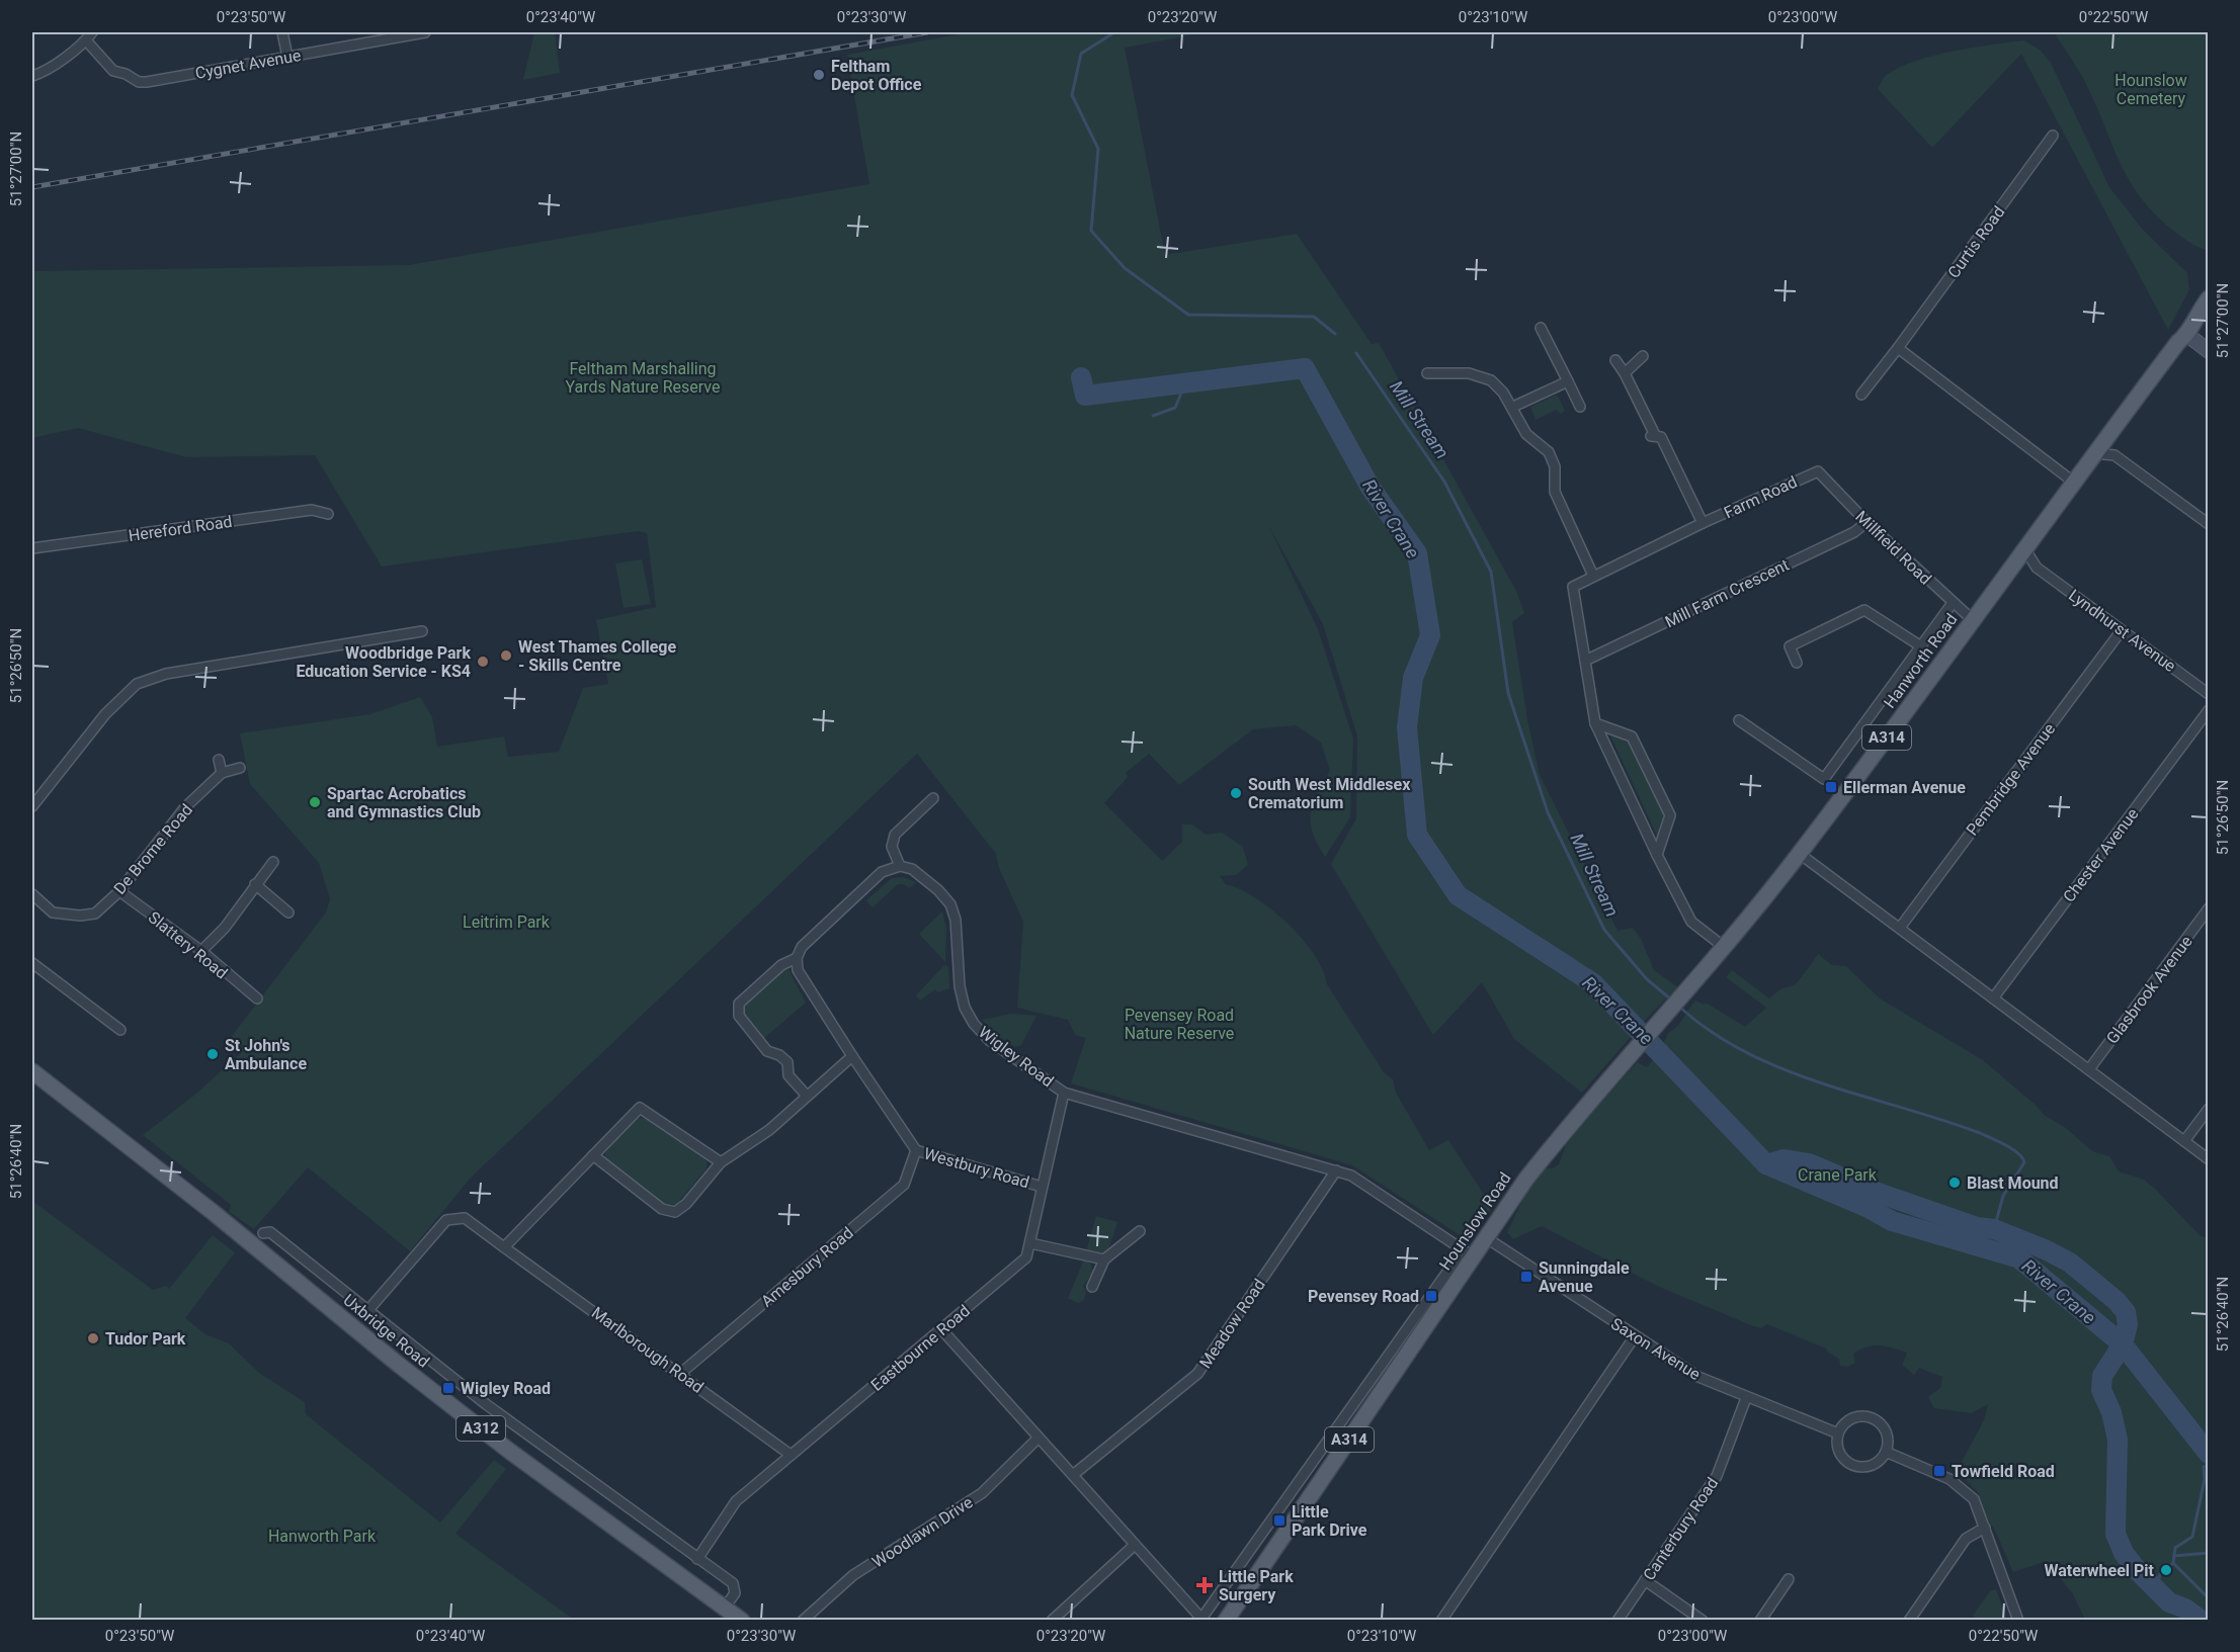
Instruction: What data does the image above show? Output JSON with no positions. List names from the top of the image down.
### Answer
{
  "streets": {
    "main road": [
      "Hanworth Road",
      "A314",
      "Hounslow Road",
      "Uxbridge Road",
      "A312"
    ],
    "street": [
      "Cygnet Avenue",
      "Curtis Road",
      "Farm Road",
      "Hereford Road",
      "Millfield Road",
      "Mill Farm Crescent",
      "Lyndhurst Avenue",
      "Pembridge Avenue",
      "De Brome Road",
      "Chester Avenue",
      "Slattery Road",
      "Glasbrook Avenue",
      "Wigley Road",
      "Westbury Road",
      "Amesbury Road",
      "Meadow Road",
      "Eastbourne Road",
      "Saxon Avenue",
      "Marlborough Road",
      "Canterbury Road",
      "Woodlawn Drive"
    ]
  },
  "crossings": [
    ["Farm Road", "Millfield Road"],
    ["Farm Road", "Mill Farm Crescent"],
    ["Millfield Road", "Mill Farm Crescent"],
    ["Millfield Road", "Hanworth Road"],
    ["Lyndhurst Avenue", "Hanworth Road"],
    ["Lyndhurst Avenue", "Pembridge Avenue"],
    ["Hanworth Road", "Hounslow Road"],
    ["De Brome Road", "Slattery Road"],
    ["Wigley Road", "Eastbourne Road"],
    ["Westbury Road", "Amesbury Road"],
    ["Westbury Road", "Eastbourne Road"],
    ["Hounslow Road", "Saxon Avenue"],
    ["Amesbury Road", "Marlborough Road"],
    ["Uxbridge Road", "Eastbourne Road"],
    ["Eastbourne Road", "Marlborough Road"],
    ["Saxon Avenue", "Canterbury Road"]
  ],
  "water": ["Mill Stream", "River Crane"],
  "parks": [
    "Hounslow Cemetery",
    "Feltham Marshalling Yards Nature Reserve",
    "Leitrim Park",
    "Pevensey Road Nature Reserve",
    "Crane Park",
    "Hanworth Park"
  ],
  "places": {
    "other": [
      "Feltham Depot Office",
      "West Thames College - Skills Centre",
      "Woodbridge Park Education Service - KS4",
      "South West Middlesex Crematorium",
      "Spartac Acrobatics and Gymnastics Club",
      "St John's Ambulance",
      "Blast Mound",
      "Tudor Park",
      "Waterwheel Pit"
    ],
    "transit": [
      "Ellerman Avenue",
      "Sunningdale Avenue",
      "Pevensey Road",
      "Wigley Road",
      "Towfield Road",
      "Little Park Drive"
    ],
    "health": ["Little Park Surgery"]
  },
  "coordinates": [
    "0°23'50\"W",
    "0°23'40\"W",
    "0°23'30\"W",
    "0°23'20\"W",
    "0°23'10\"W",
    "0°23'00\"W",
    "0°22'50\"W",
    "51°27'00\"N",
    "51°26'50\"N",
    "51°26'40\"N"
  ]
}
